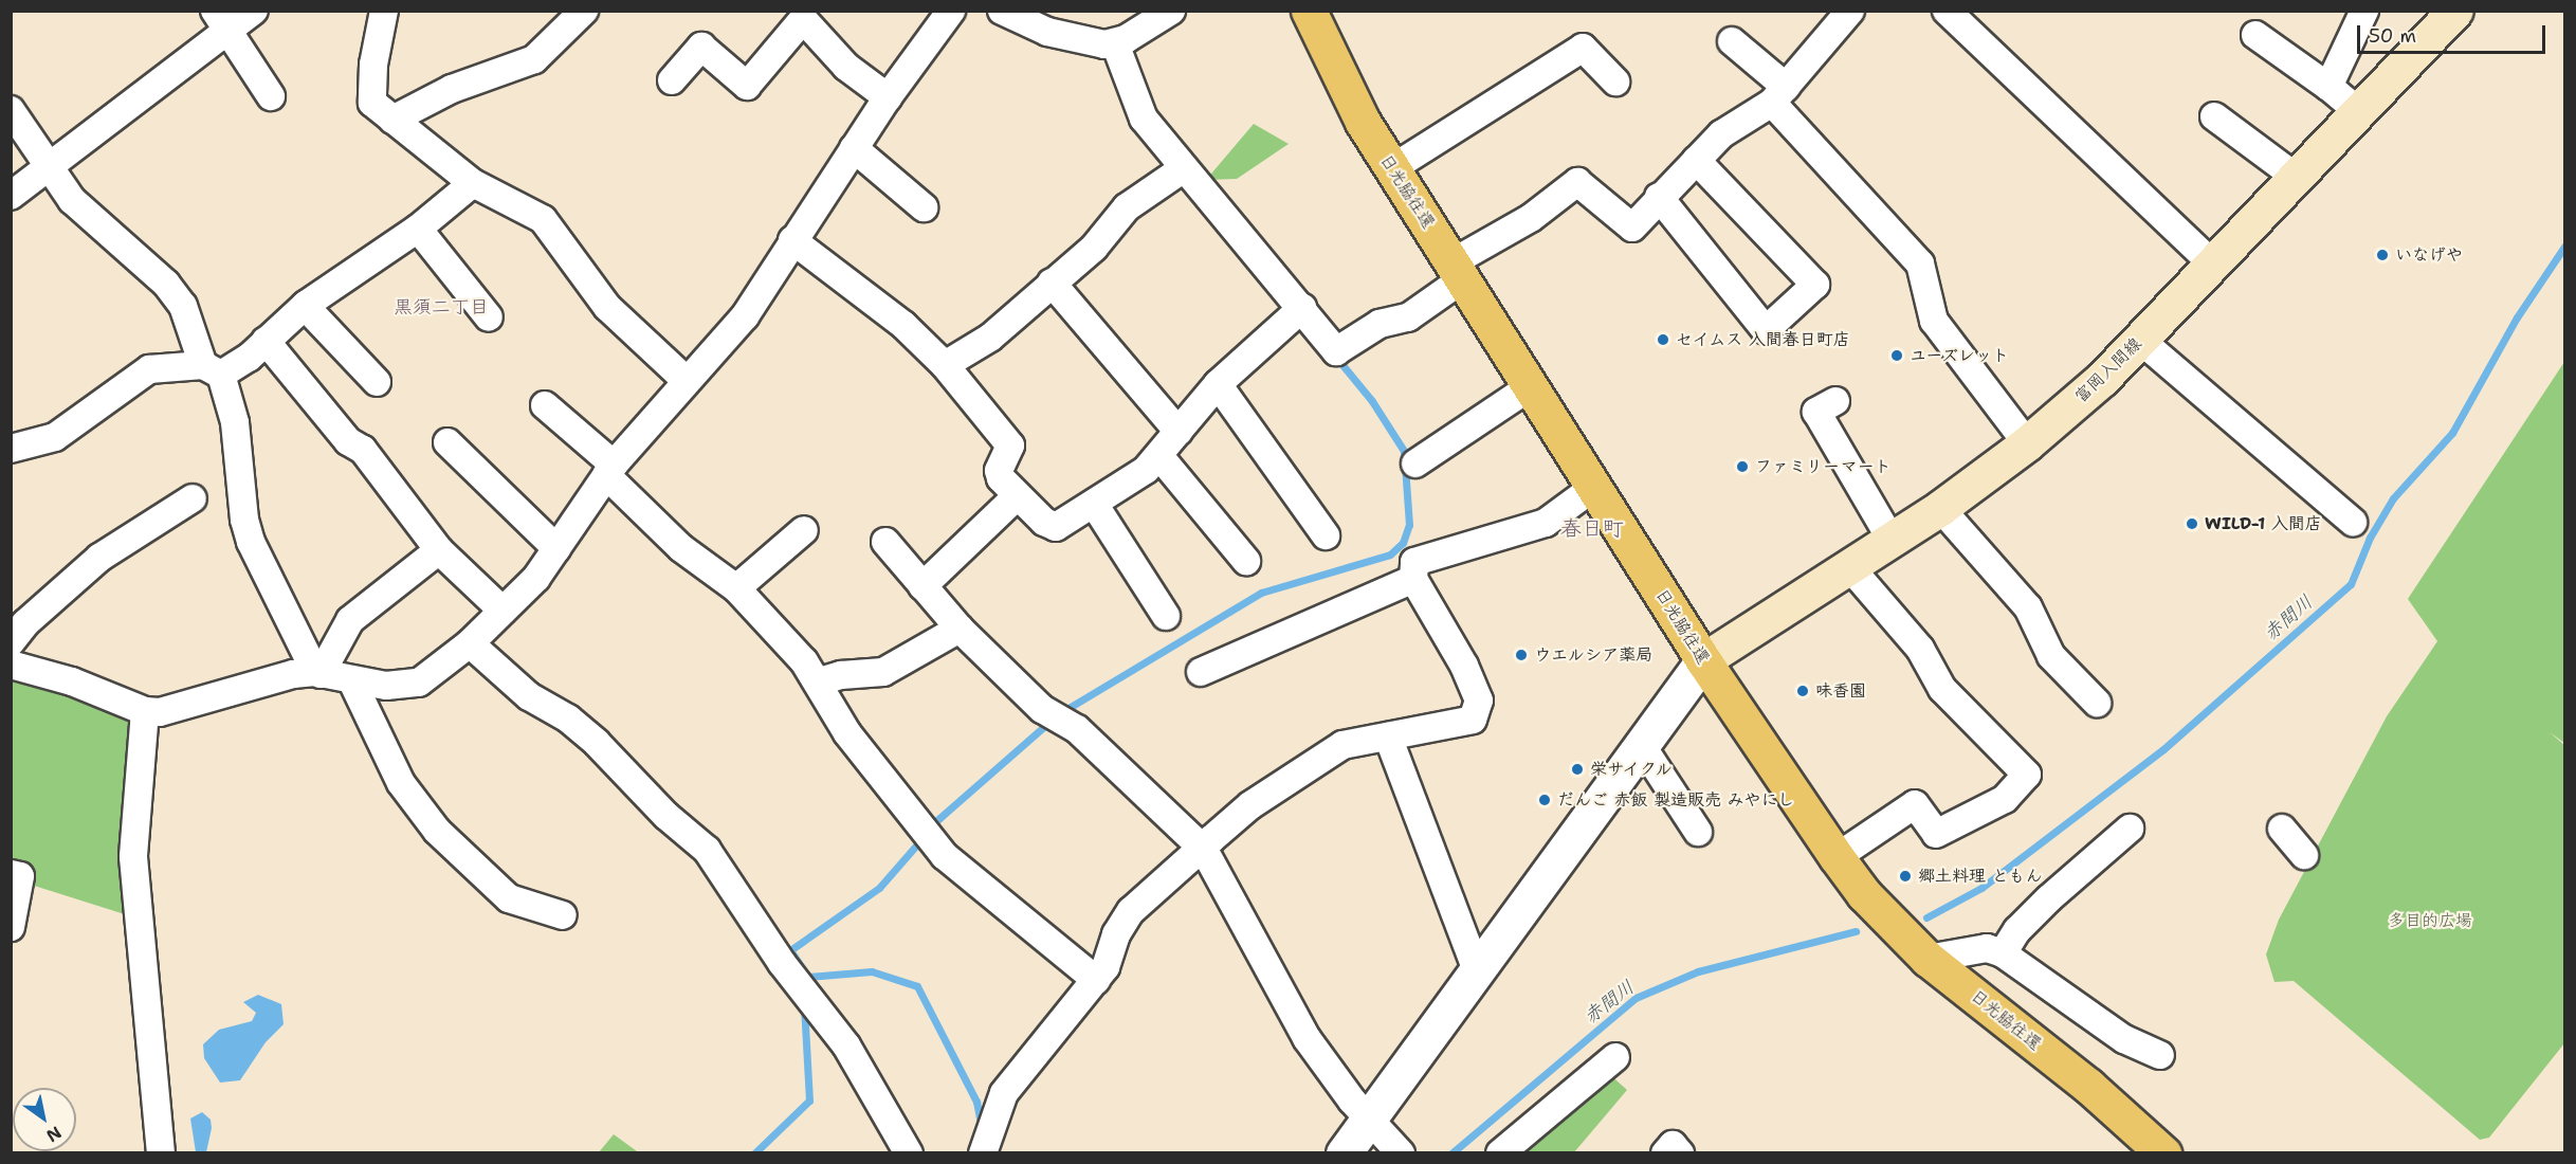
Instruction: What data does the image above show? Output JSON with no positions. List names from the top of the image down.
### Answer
{
  "streets": {
    "highway": ["日光脇往還"],
    "main road": ["富岡入間線"]
  },
  "crossings": [
    ["日光脇往還", "富岡入間線"]
  ],
  "districts": ["黒須二丁目", "春日町"],
  "water": ["赤間川"],
  "parks": ["多目的広場"],
  "places": [
    "いなげや",
    "セイムス 入間春日町店",
    "ユーズレット",
    "ファミリーマート",
    "WILD-1 入間店",
    "ウエルシア薬局",
    "味香園",
    "栄サイクル",
    "だんご 赤飯 製造販売 みやにし",
    "郷土料理 ともん"
  ],
  "scale_bar": "50 m",
  "north": "bottom right"
}
